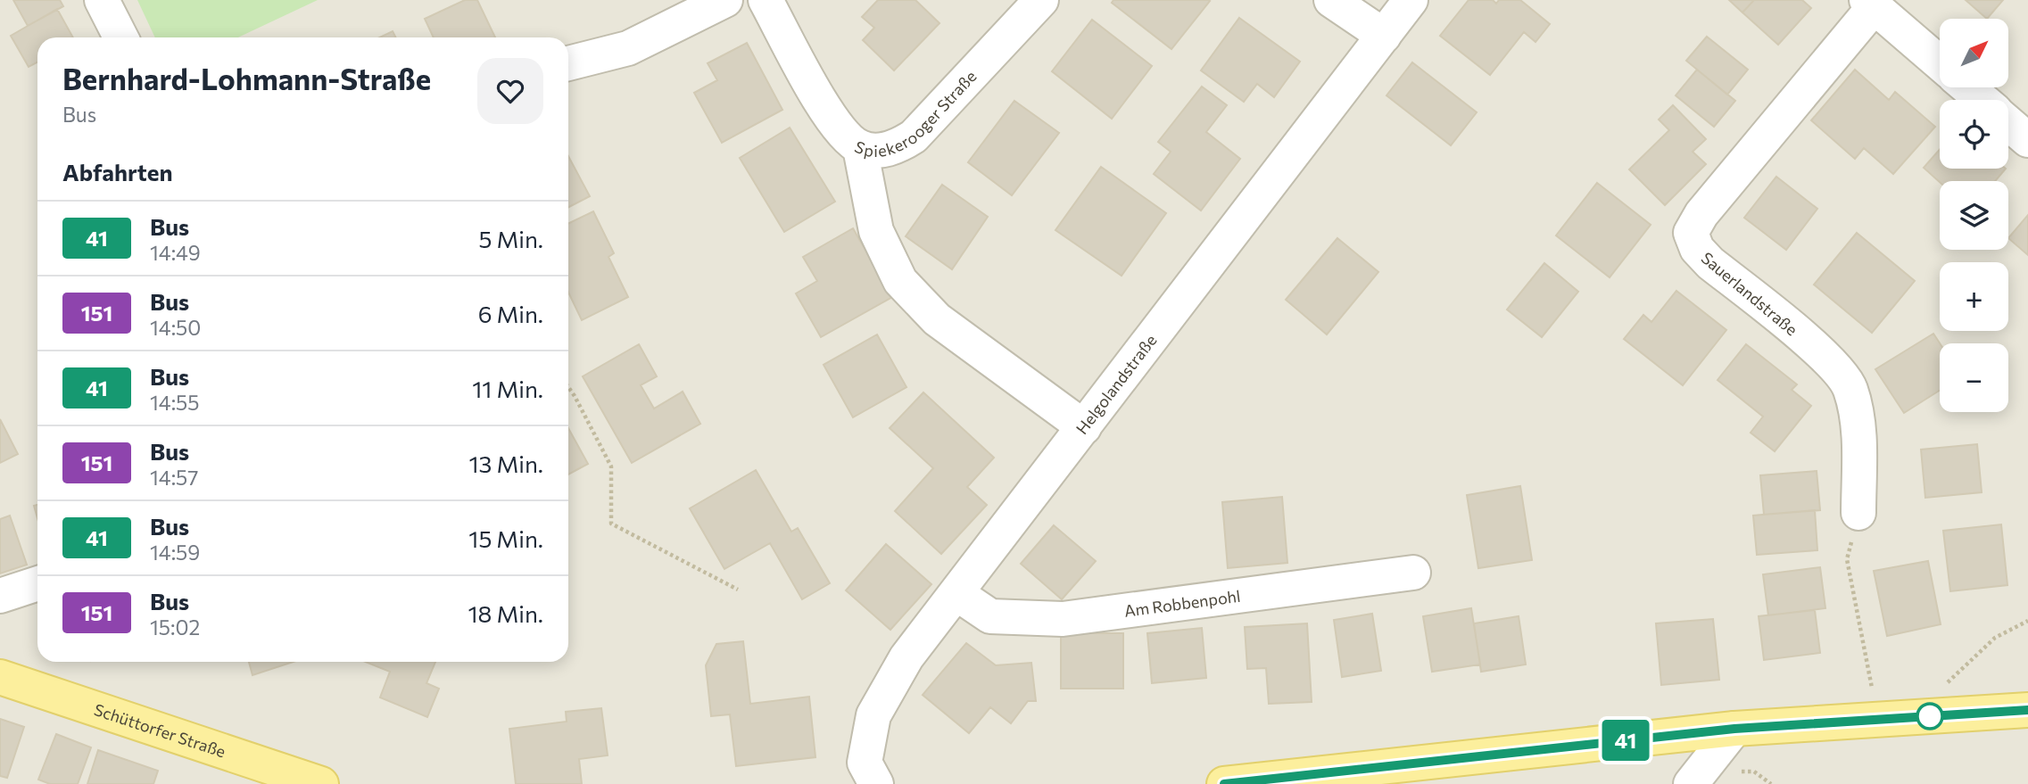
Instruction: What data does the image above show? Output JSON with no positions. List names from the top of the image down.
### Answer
{
  "streets": {
    "main road": ["Schüttorfer Straße"],
    "street": [
      "Spiekerooger Straße",
      "Sauerlandstraße",
      "Helgolandstraße",
      "Am Robbenpohl"
    ]
  },
  "crossings": [
    ["Helgolandstraße", "Am Robbenpohl"]
  ],
  "lines": ["bus line 41"],
  "north": "top right",
  "page": {
    "on_map": "41",
    "map_buttons": ["+", "−"],
    "heading": [
      ["Bernhard-Lohmann-Straße", "Bus"],
      "Abfahrten"
    ],
    "list": [
      {
        "mark": "41",
        "name": "Bus",
        "note": "14:49",
        "value": "5 Min."
      },
      {
        "mark": "151",
        "name": "Bus",
        "note": "14:50",
        "value": "6 Min."
      },
      {
        "mark": "41",
        "name": "Bus",
        "note": "14:55",
        "value": "11 Min."
      },
      {
        "mark": "151",
        "name": "Bus",
        "note": "14:57",
        "value": "13 Min."
      },
      {
        "mark": "41",
        "name": "Bus",
        "note": "14:59",
        "value": "15 Min."
      },
      {
        "mark": "151",
        "name": "Bus",
        "note": "15:02",
        "value": "18 Min."
      }
    ]
  }
}
